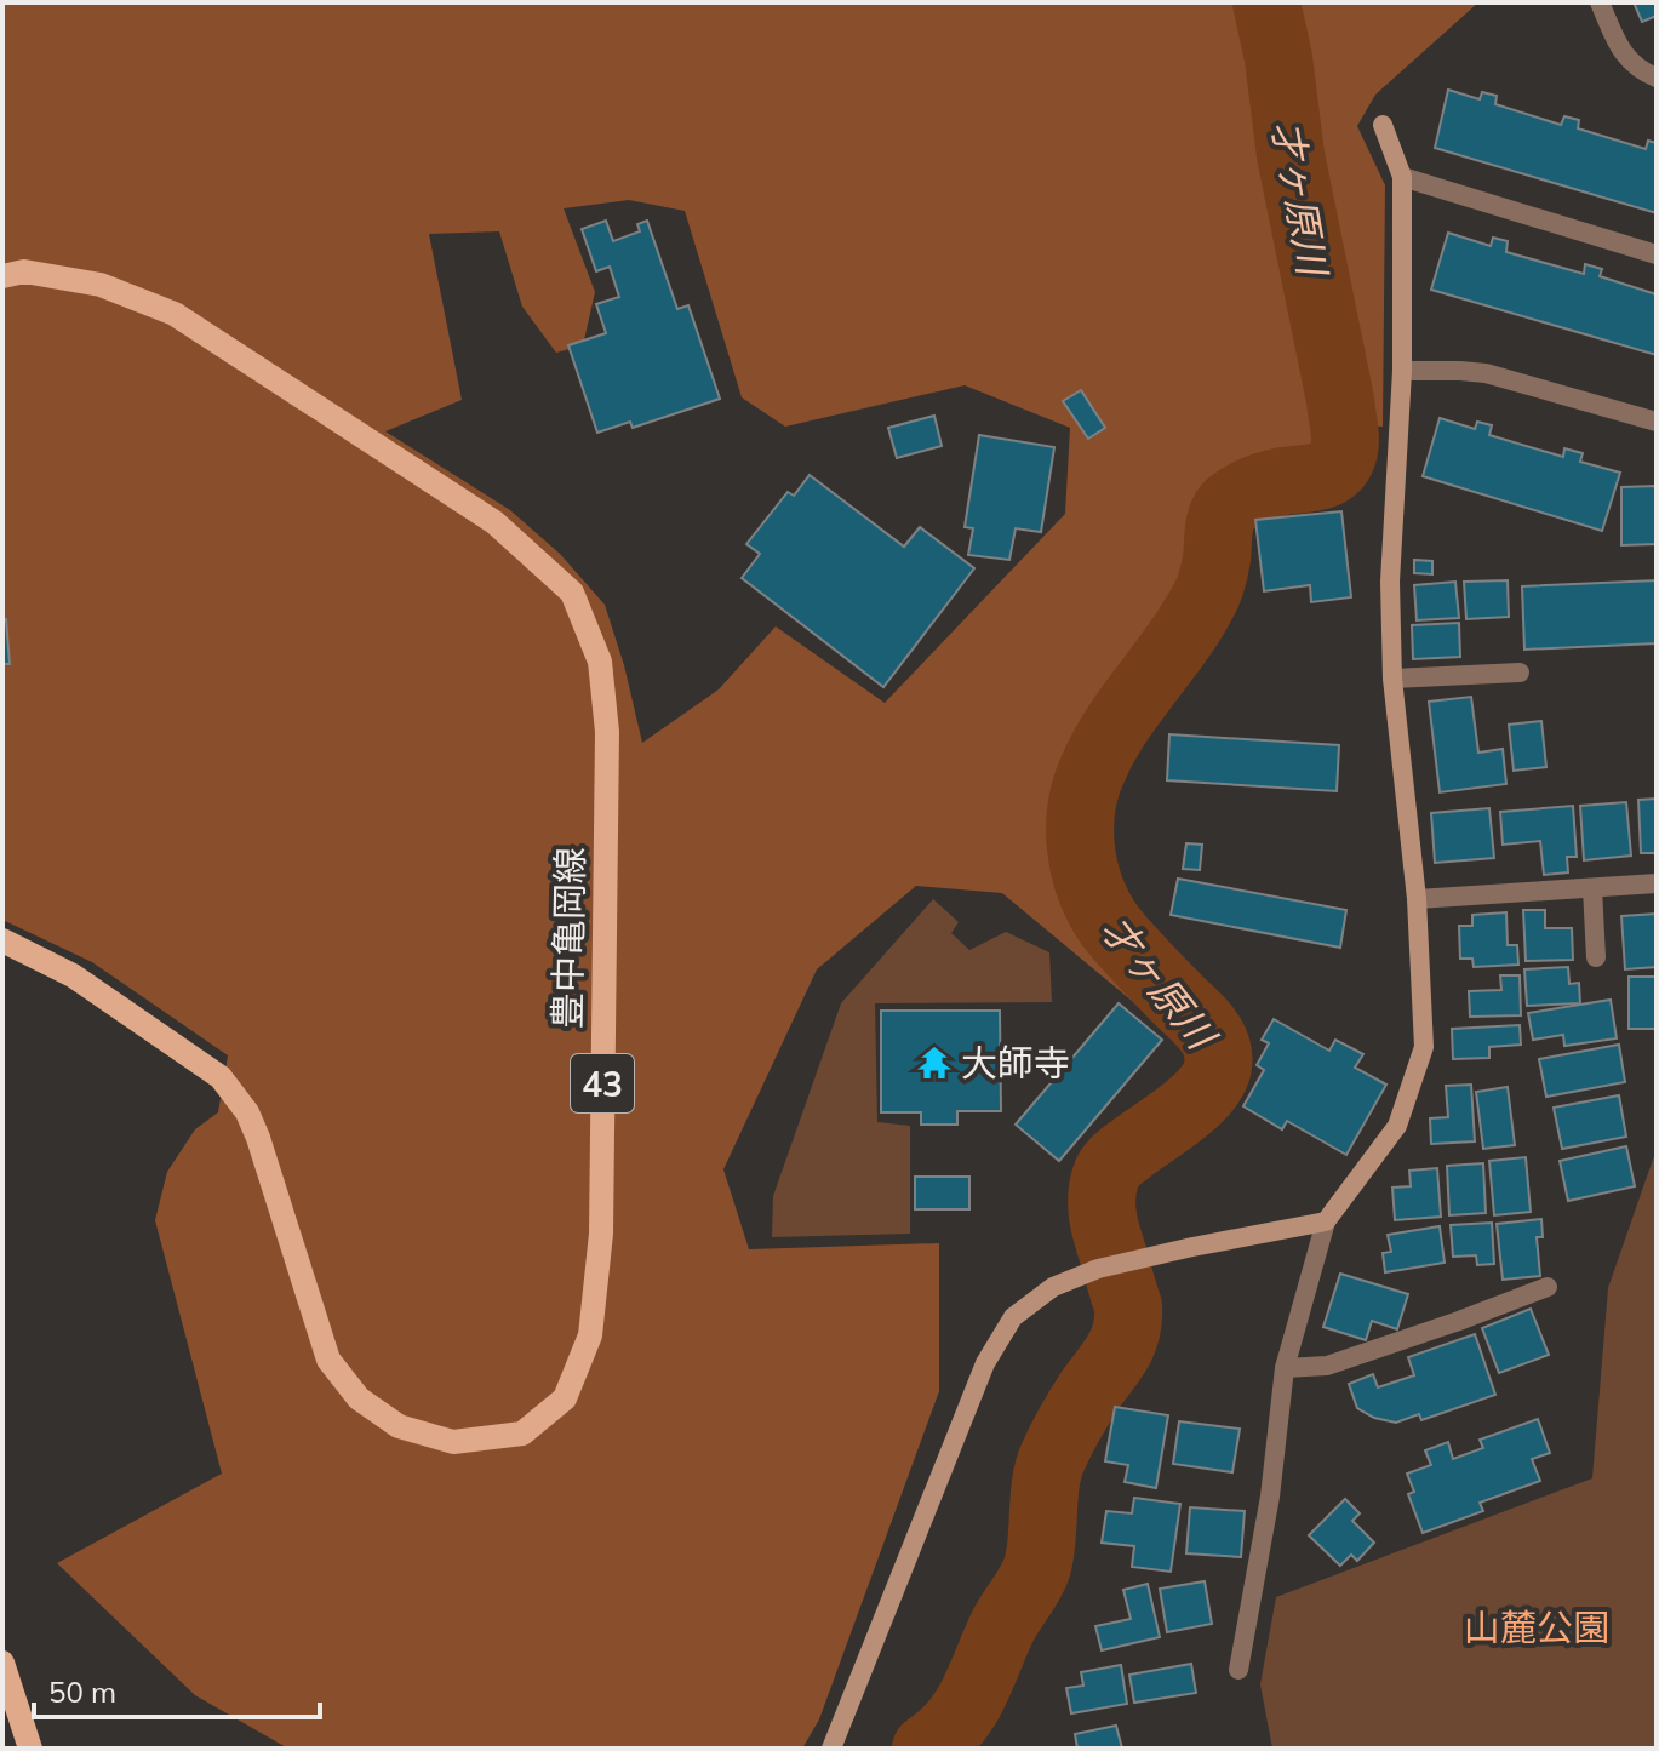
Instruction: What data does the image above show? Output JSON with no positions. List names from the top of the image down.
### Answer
{
  "streets": {
    "main road": ["豊中亀岡線", "43"]
  },
  "water": ["才ヶ原川"],
  "parks": ["山麓公園"],
  "places": {
    "temple": ["大師寺"]
  },
  "scale_bar": "50 m"
}
